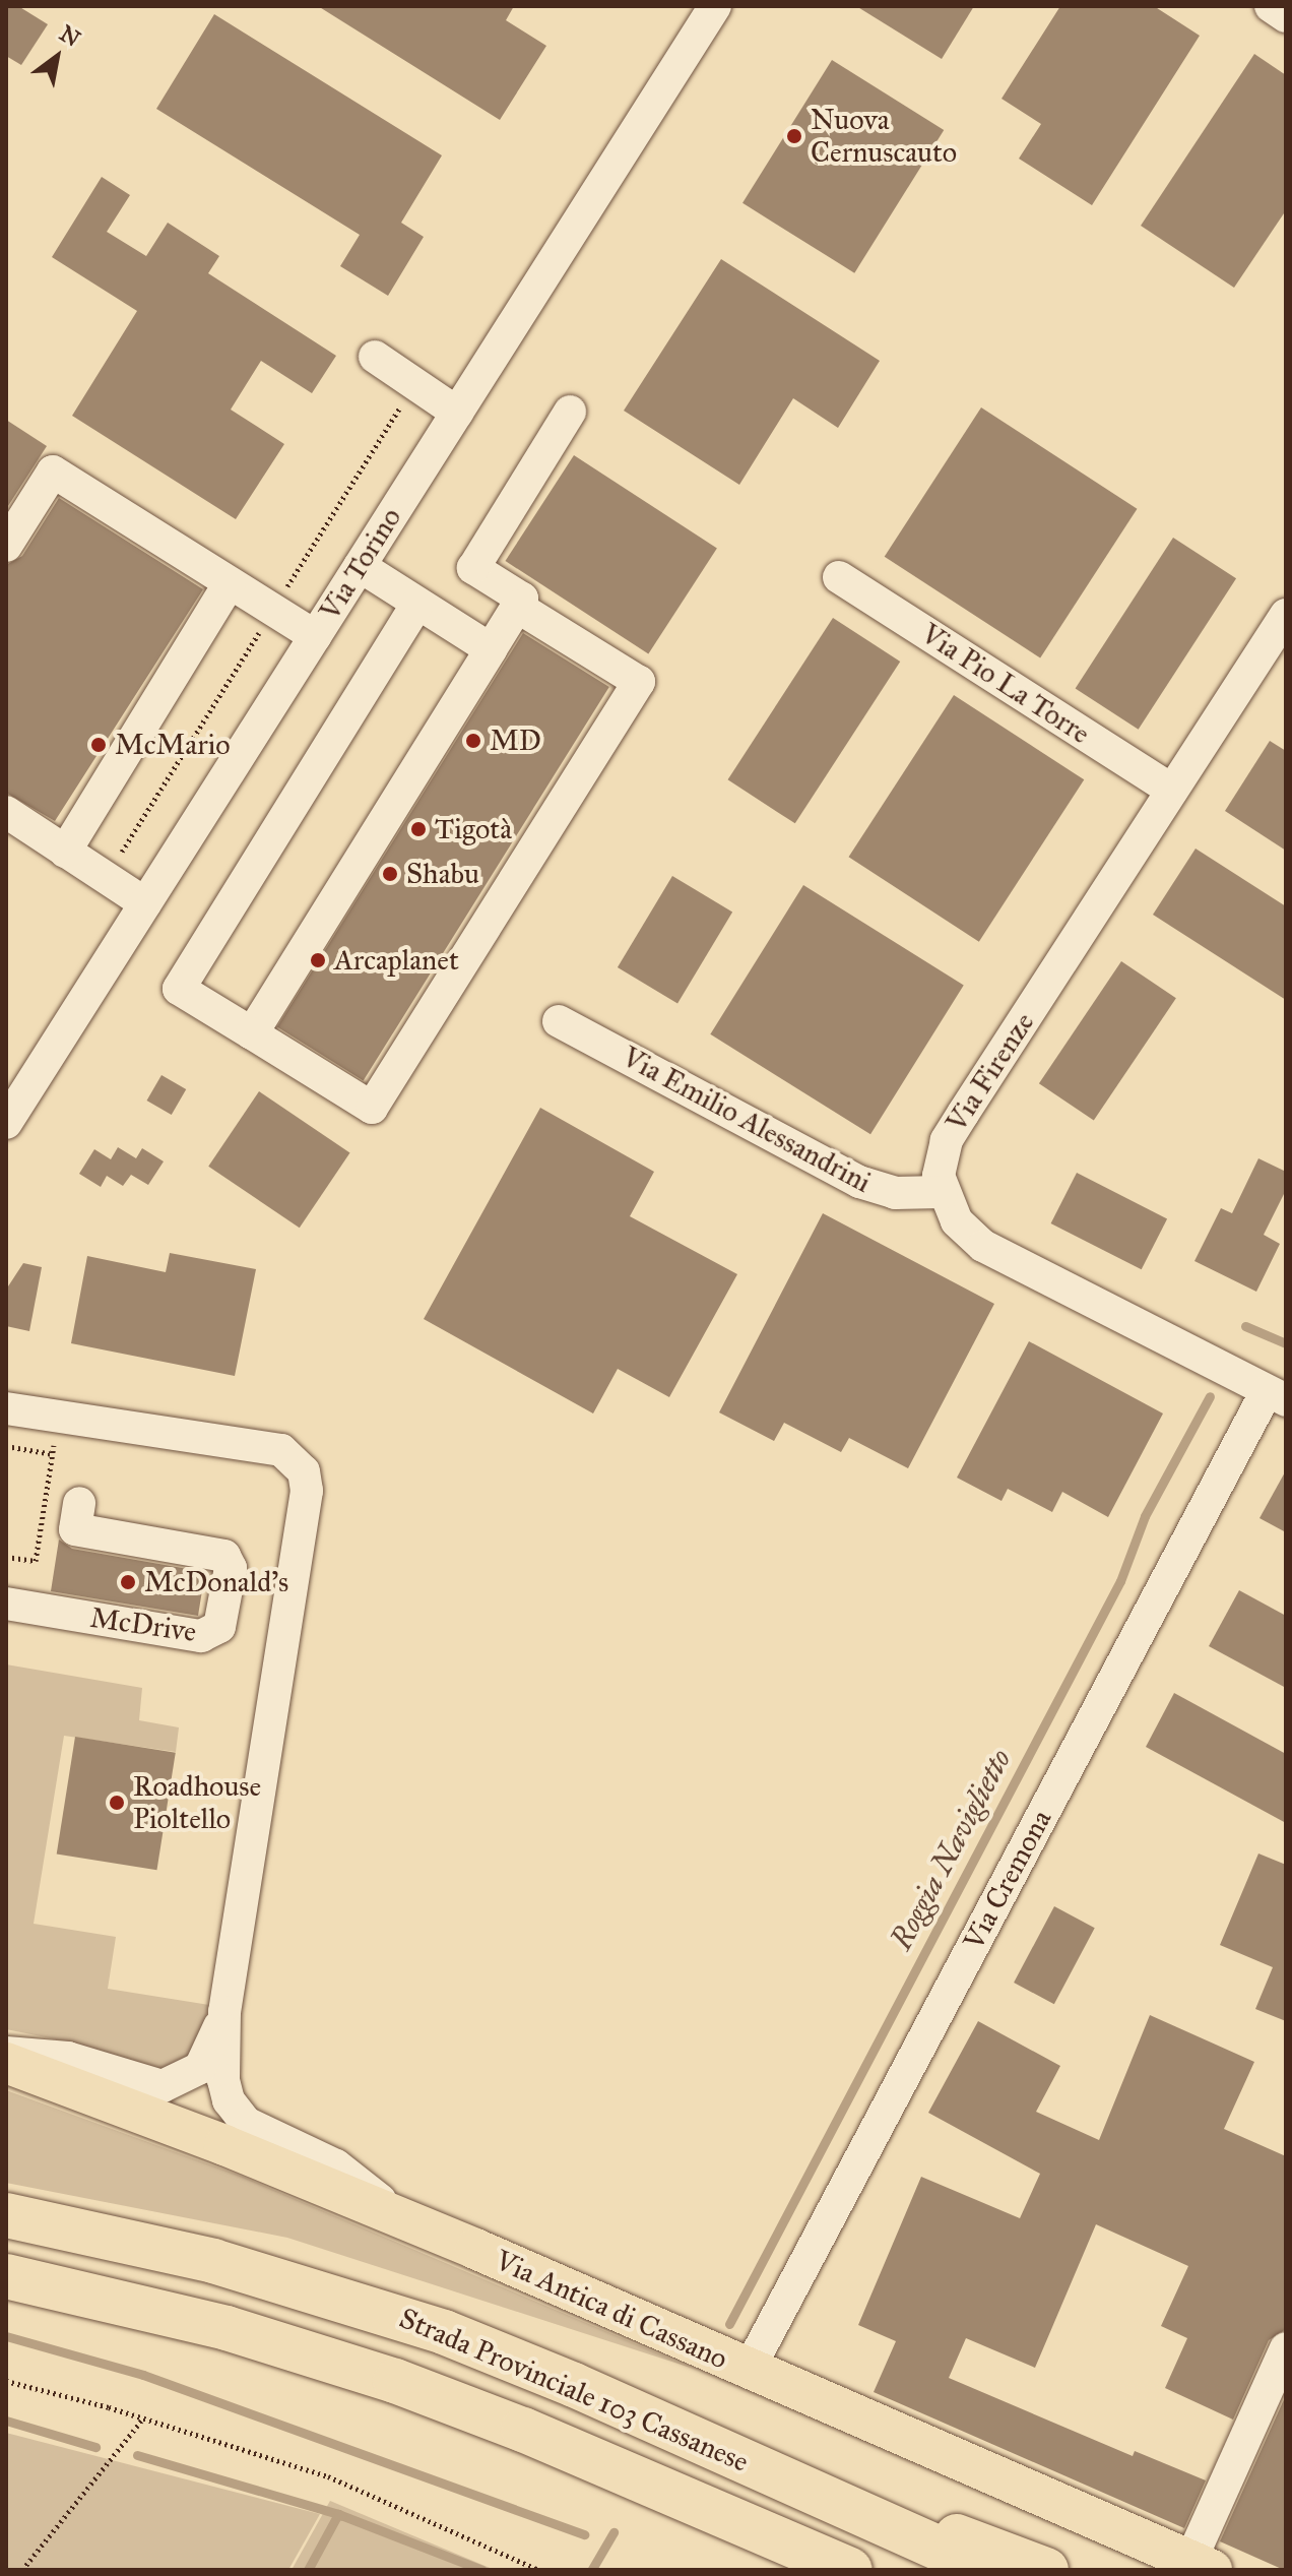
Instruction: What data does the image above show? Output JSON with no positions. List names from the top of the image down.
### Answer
{
  "streets": {
    "highway": ["Strada Provinciale 103 Cassanese"],
    "main road": ["Via Antica di Cassano"],
    "street": [
      "Via Torino",
      "Via Pio La Torre",
      "Via Firenze",
      "Via Emilio Alessandrini",
      "McDrive",
      "Via Cremona"
    ]
  },
  "crossings": [
    ["Via Pio La Torre", "Via Firenze"],
    ["Via Firenze", "Via Emilio Alessandrini"],
    ["Via Cremona", "Via Antica di Cassano"]
  ],
  "water": ["Roggia Naviglietto"],
  "places": [
    "Nuova Cernuscauto",
    "MD",
    "McMario",
    "Tigotà",
    "Shabu",
    "Arcaplanet",
    "McDonald's",
    "Roadhouse Pioltello"
  ],
  "north": "top right"
}
